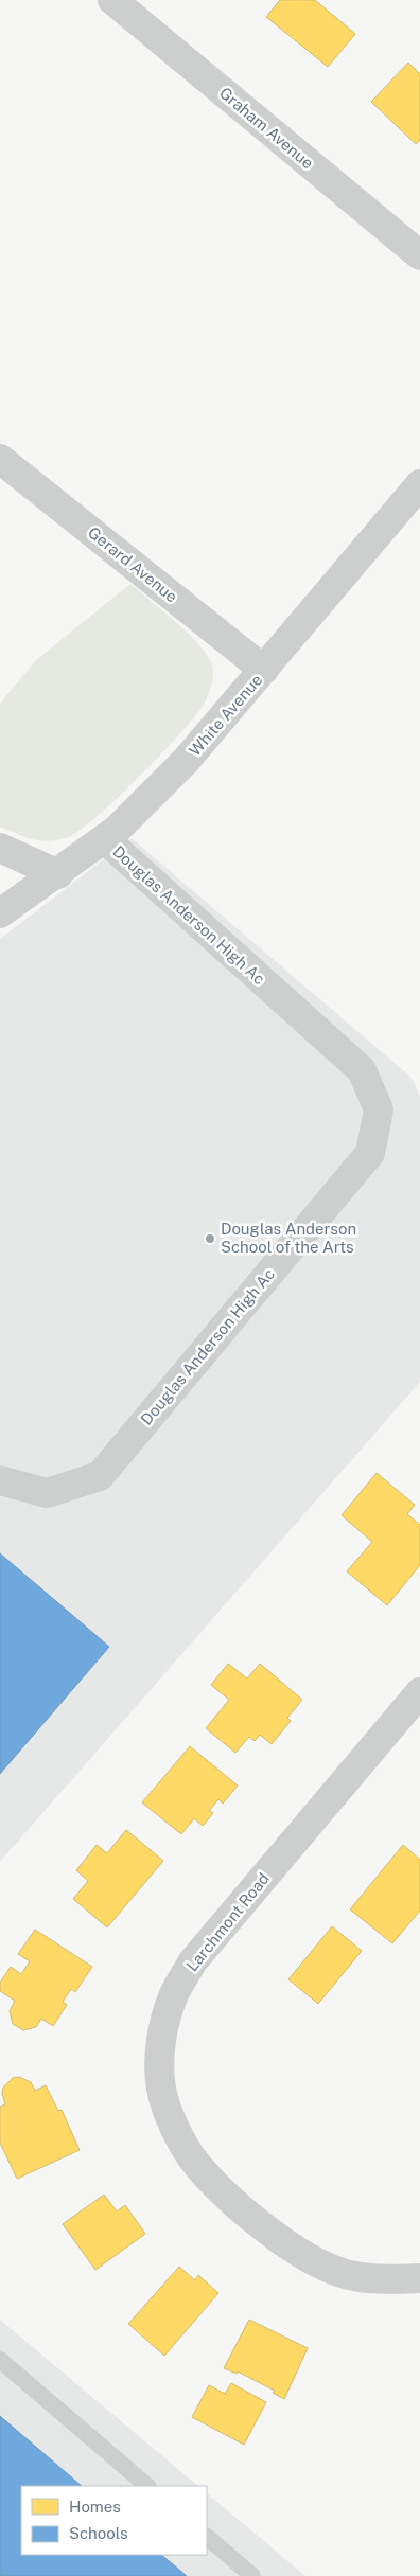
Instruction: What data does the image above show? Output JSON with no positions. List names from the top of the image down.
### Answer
{
  "streets": {
    "street": [
      "Graham Avenue",
      "Gerard Avenue",
      "White Avenue",
      "Douglas Anderson High Ac",
      "Larchmont Road"
    ]
  },
  "crossings": [
    ["Gerard Avenue", "White Avenue"],
    ["White Avenue", "Douglas Anderson High Ac"]
  ],
  "places": ["Douglas Anderson School of the Arts"],
  "legend": ["Homes", "Schools"]
}
